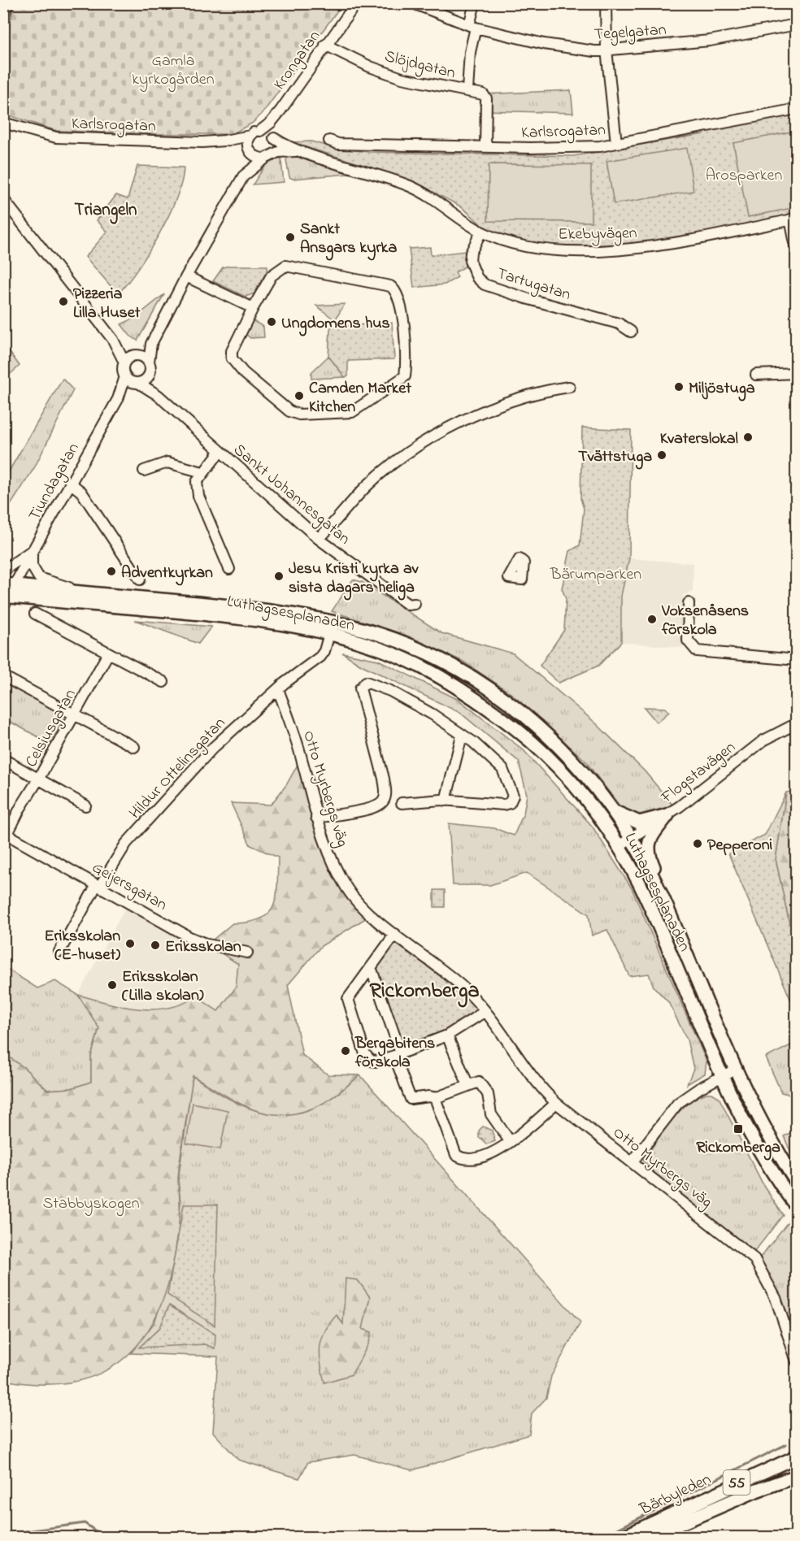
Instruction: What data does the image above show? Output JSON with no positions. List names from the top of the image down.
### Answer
{
  "streets": {
    "main road": ["Luthagsesplanaden", "55", "Bärbyleden"],
    "street": [
      "Tegelgatan",
      "Krongatan",
      "Slöjdgatan",
      "Karlsrogatan",
      "Ekebyvägen",
      "Tartugatan",
      "Tiundagatan",
      "Sankt Johannesgatan",
      "Celsiusgatan",
      "Hildur Ottelinsgatan",
      "Flogstavägen",
      "Otto Myrbergs väg",
      "Geijersgatan"
    ]
  },
  "crossings": [
    ["Krongatan", "Slöjdgatan"],
    ["Krongatan", "Karlsrogatan"],
    ["Krongatan", "Ekebyvägen"],
    ["Slöjdgatan", "Karlsrogatan"],
    ["Karlsrogatan", "Ekebyvägen"],
    ["Ekebyvägen", "Tartugatan"],
    ["Tiundagatan", "Sankt Johannesgatan"],
    ["Tiundagatan", "Luthagsesplanaden"],
    ["Luthagsesplanaden", "Hildur Ottelinsgatan"],
    ["Luthagsesplanaden", "Flogstavägen"],
    ["Celsiusgatan", "Geijersgatan"],
    ["Hildur Ottelinsgatan", "Otto Myrbergs väg"],
    ["Hildur Ottelinsgatan", "Geijersgatan"]
  ],
  "districts": ["Triangeln", "Rickomberga"],
  "parks": [
    "Gamla kyrkogården",
    "Arosparken",
    "Bärumparken",
    "Stabbyskogen"
  ],
  "places": {
    "other": [
      "Sankt Ansgars kyrka",
      "Pizzeria Lilla Huset",
      "Ungdomens hus",
      "Miljöstuga",
      "Camden Market Kitchen",
      "Kvaterslokal",
      "Tvättstuga",
      "Adventkyrkan",
      "Jesu Kristi kyrka av sista dagars heliga",
      "Voksenåsens förskola",
      "Pepperoni",
      "Eriksskolan (E-huset)",
      "Eriksskolan",
      "Eriksskolan (Lilla skolan)",
      "Bergabitens förskola"
    ],
    "transit": ["Rickomberga"]
  }
}
